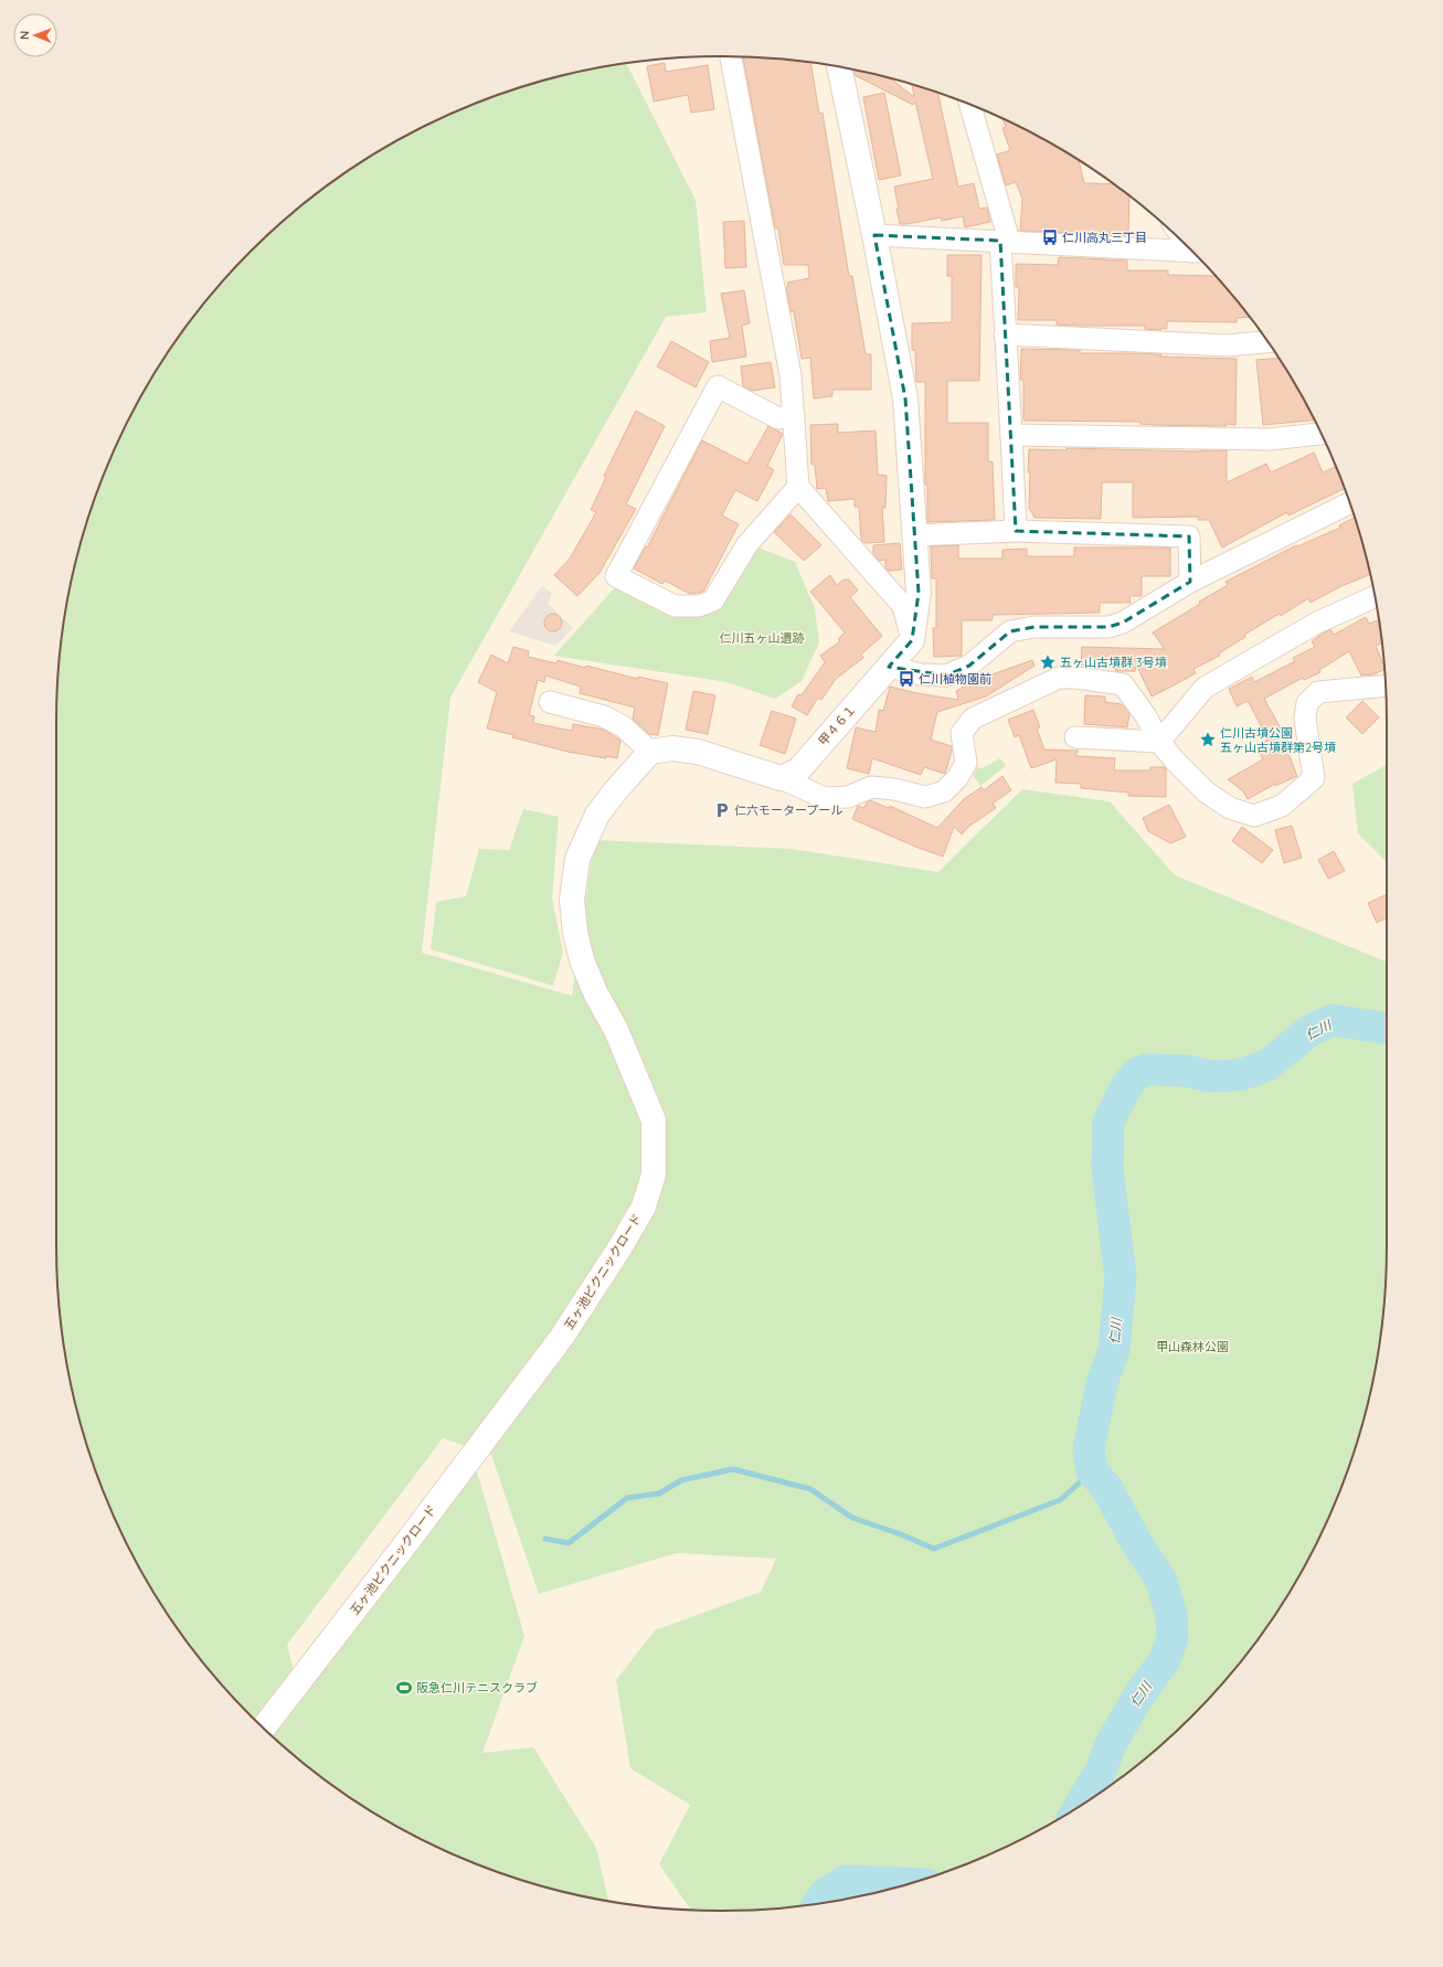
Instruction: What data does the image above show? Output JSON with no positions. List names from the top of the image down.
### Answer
{
  "streets": {
    "street": ["甲４６１", "五ヶ池ピクニックロード"]
  },
  "water": ["仁川"],
  "parks": ["仁川五ヶ山遺跡", "甲山森林公園"],
  "places": {
    "bus stop": ["仁川高丸三丁目", "仁川植物園前"],
    "place": ["五ヶ山古墳群 3号墳", "仁川古墳公園 五ヶ山古墳群第2号墳"],
    "parking": ["仁六モータープール"],
    "sports": ["阪急仁川テニスクラブ"]
  },
  "north": "left"
}
